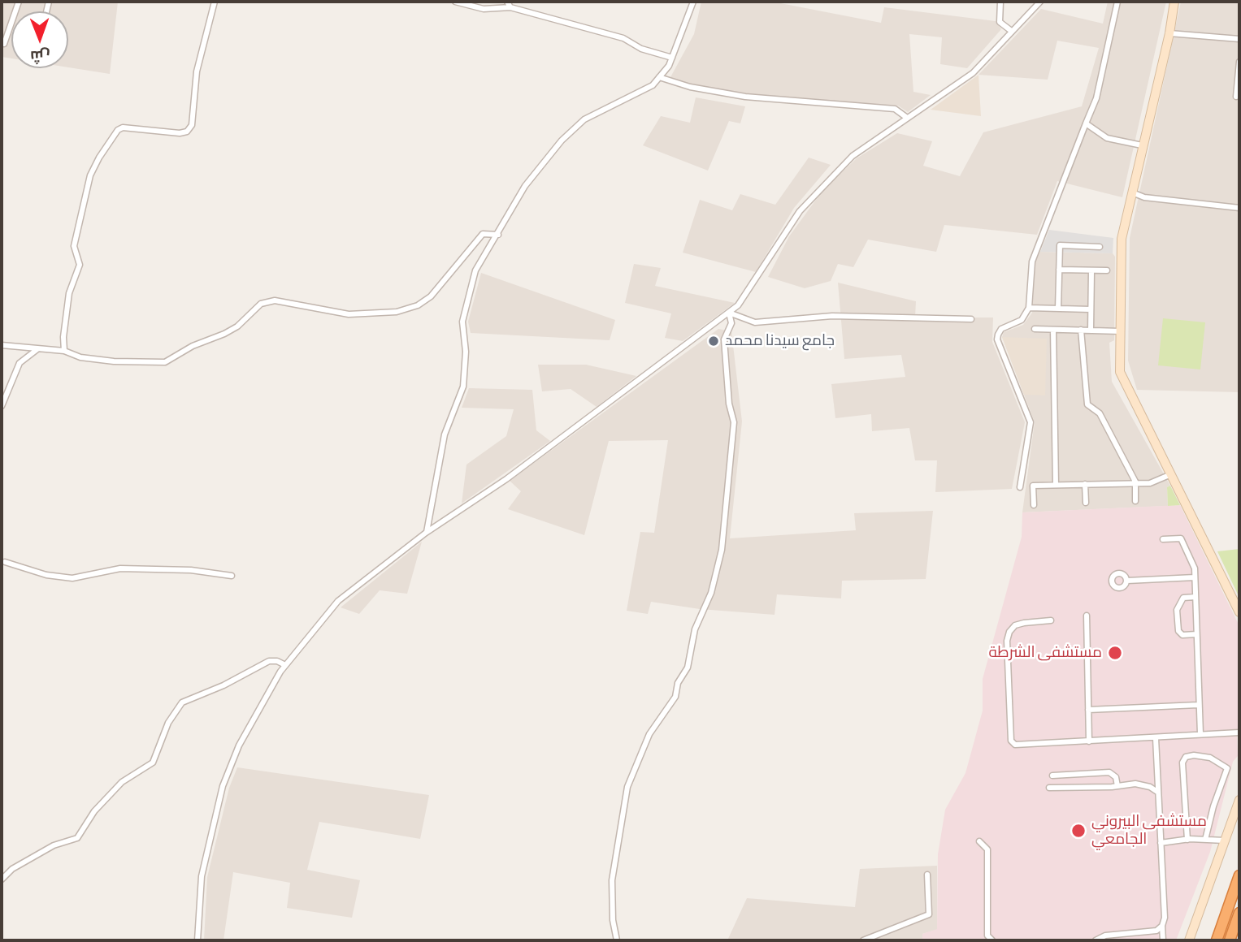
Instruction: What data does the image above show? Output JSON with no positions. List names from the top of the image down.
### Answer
{
  "places": ["جامع سيدنا محمد", "مستشفى الشرطة", "مستشفى البيروني الجامعي"],
  "north": "bottom"
}
